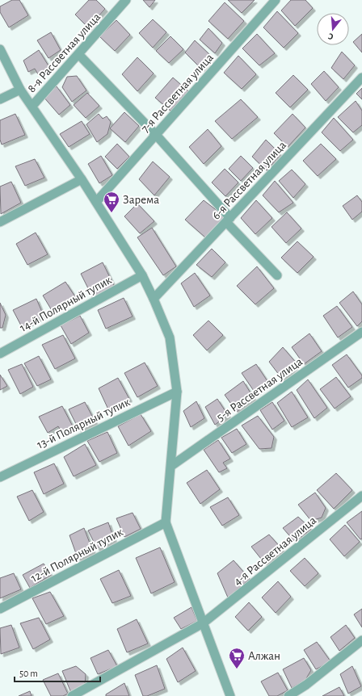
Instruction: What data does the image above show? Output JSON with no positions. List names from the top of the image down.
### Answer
{
  "streets": {
    "street": [
      "8-я Рассветная улица",
      "7-я Рассветная улица",
      "6-я Рассветная улица",
      "14-й Полярный тупик",
      "5-я Рассветная улица",
      "13-й Полярный тупик",
      "4-я Рассветная улица",
      "12-й Полярный тупик"
    ]
  },
  "places": {
    "supermarket": ["Зарема", "Алжан"]
  },
  "scale_bar": "50 m",
  "north": "bottom"
}
